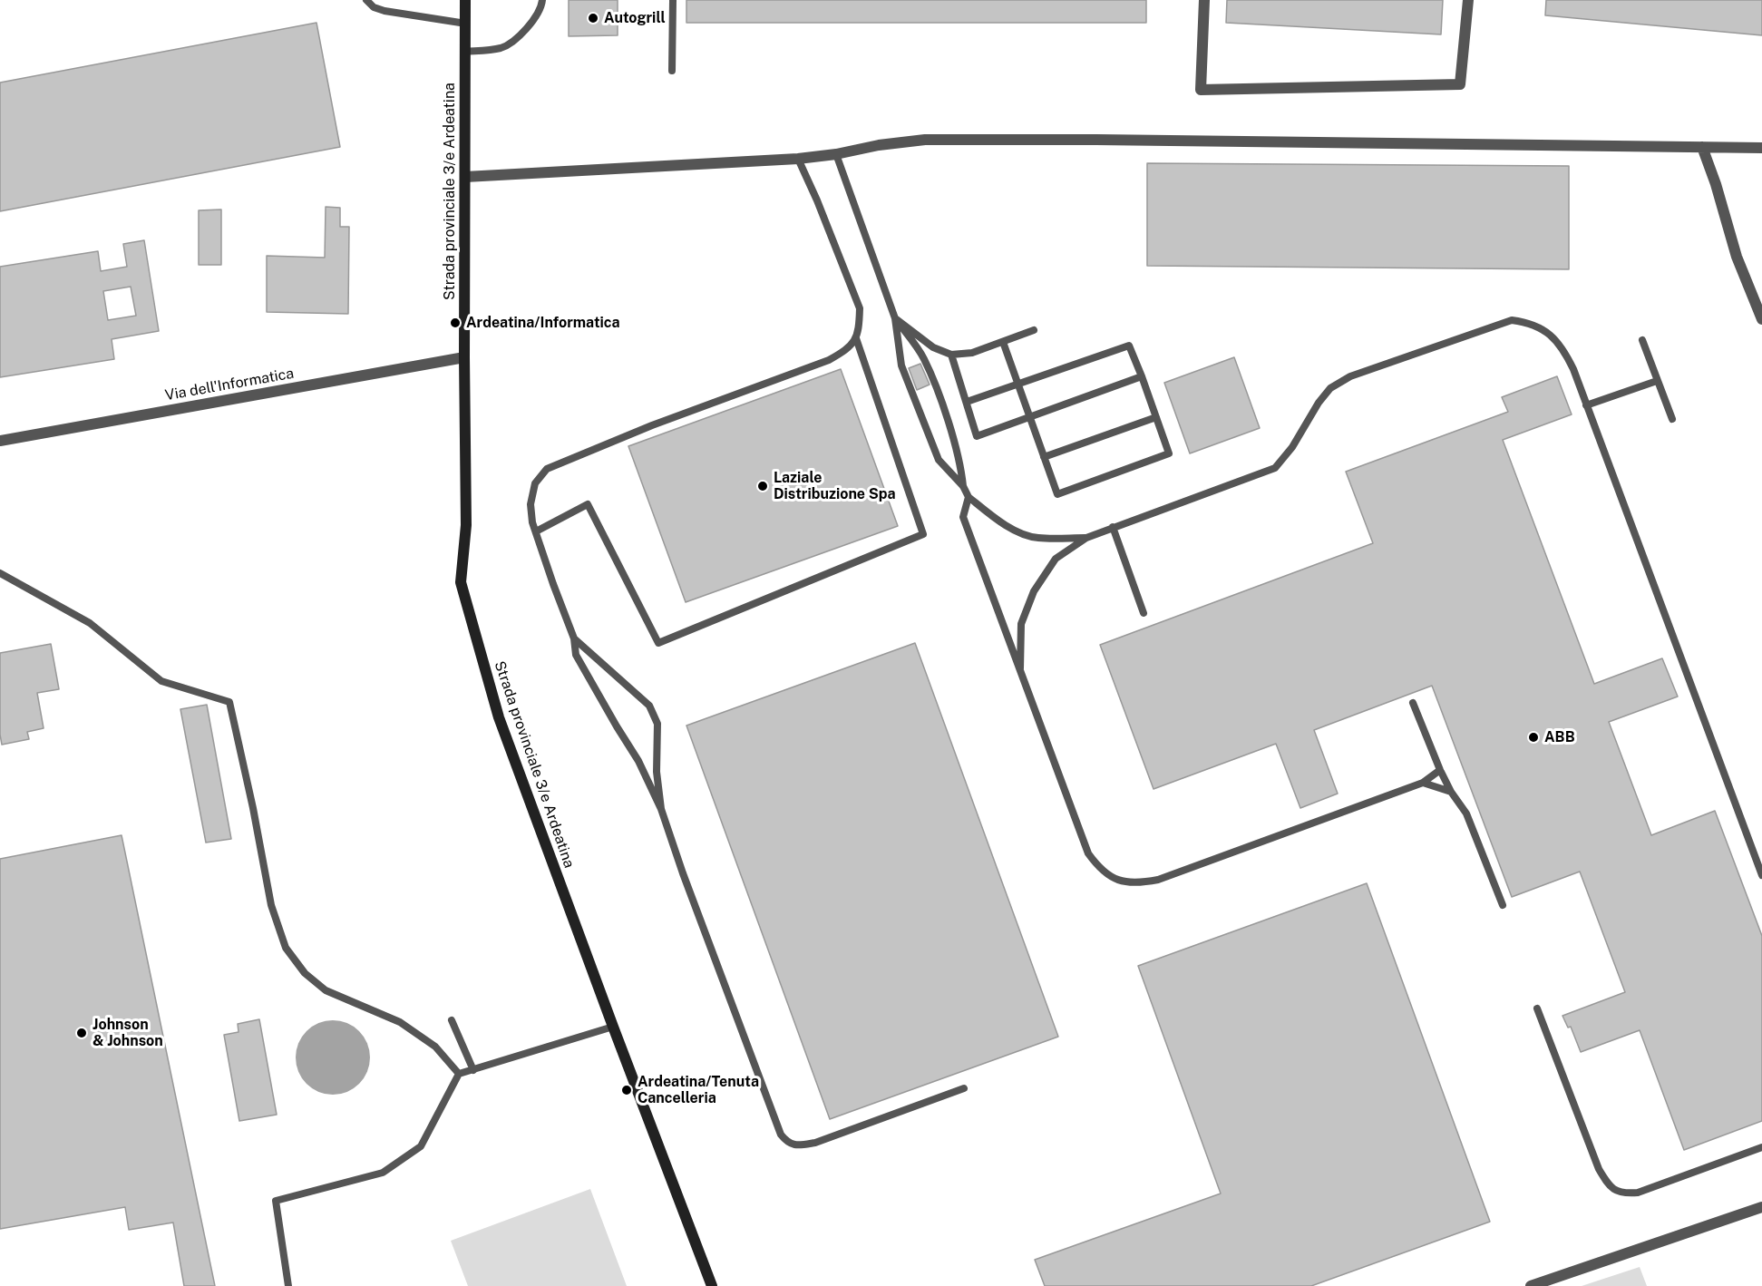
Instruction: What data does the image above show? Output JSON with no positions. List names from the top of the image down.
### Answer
{
  "streets": {
    "main road": ["Strada provinciale 3/e Ardeatina"],
    "street": ["Via dell'Informatica"]
  },
  "crossings": [
    ["Strada provinciale 3/e Ardeatina", "Via dell'Informatica"]
  ],
  "places": [
    "Autogrill",
    "Ardeatina/Informatica",
    "Laziale Distribuzione Spa",
    "ABB",
    "Johnson & Johnson",
    "Ardeatina/Tenuta Cancelleria"
  ]
}
